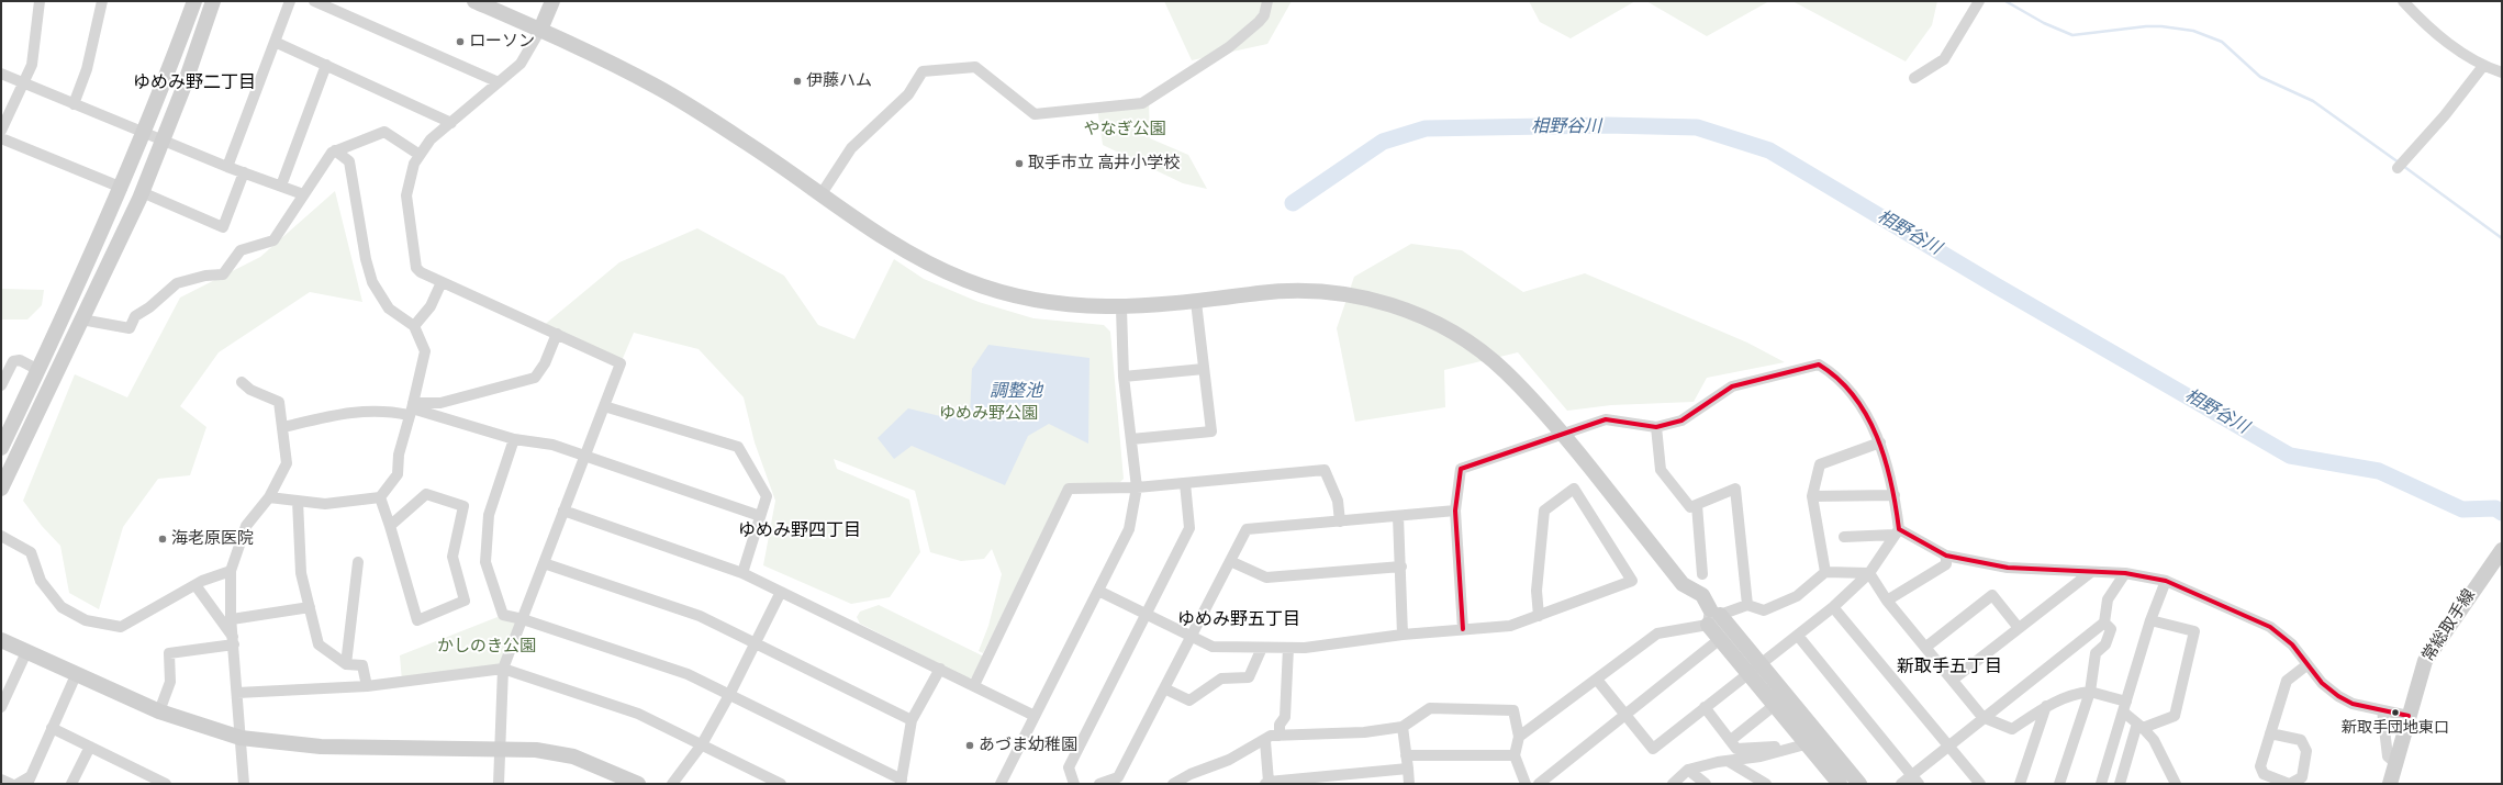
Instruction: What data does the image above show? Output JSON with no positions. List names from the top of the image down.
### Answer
{
  "streets": {
    "street": ["常総取手線"]
  },
  "districts": [
    "ゆめみ野二丁目",
    "ゆめみ野四丁目",
    "ゆめみ野五丁目",
    "新取手五丁目"
  ],
  "water": ["相野谷川", "調整池"],
  "parks": ["やなぎ公園", "ゆめみ野公園", "かしのき公園"],
  "places": [
    "ローソン",
    "伊藤ハム",
    "取手市立 高井小学校",
    "海老原医院",
    "新取手団地東口",
    "あづま幼稚園"
  ]
}
